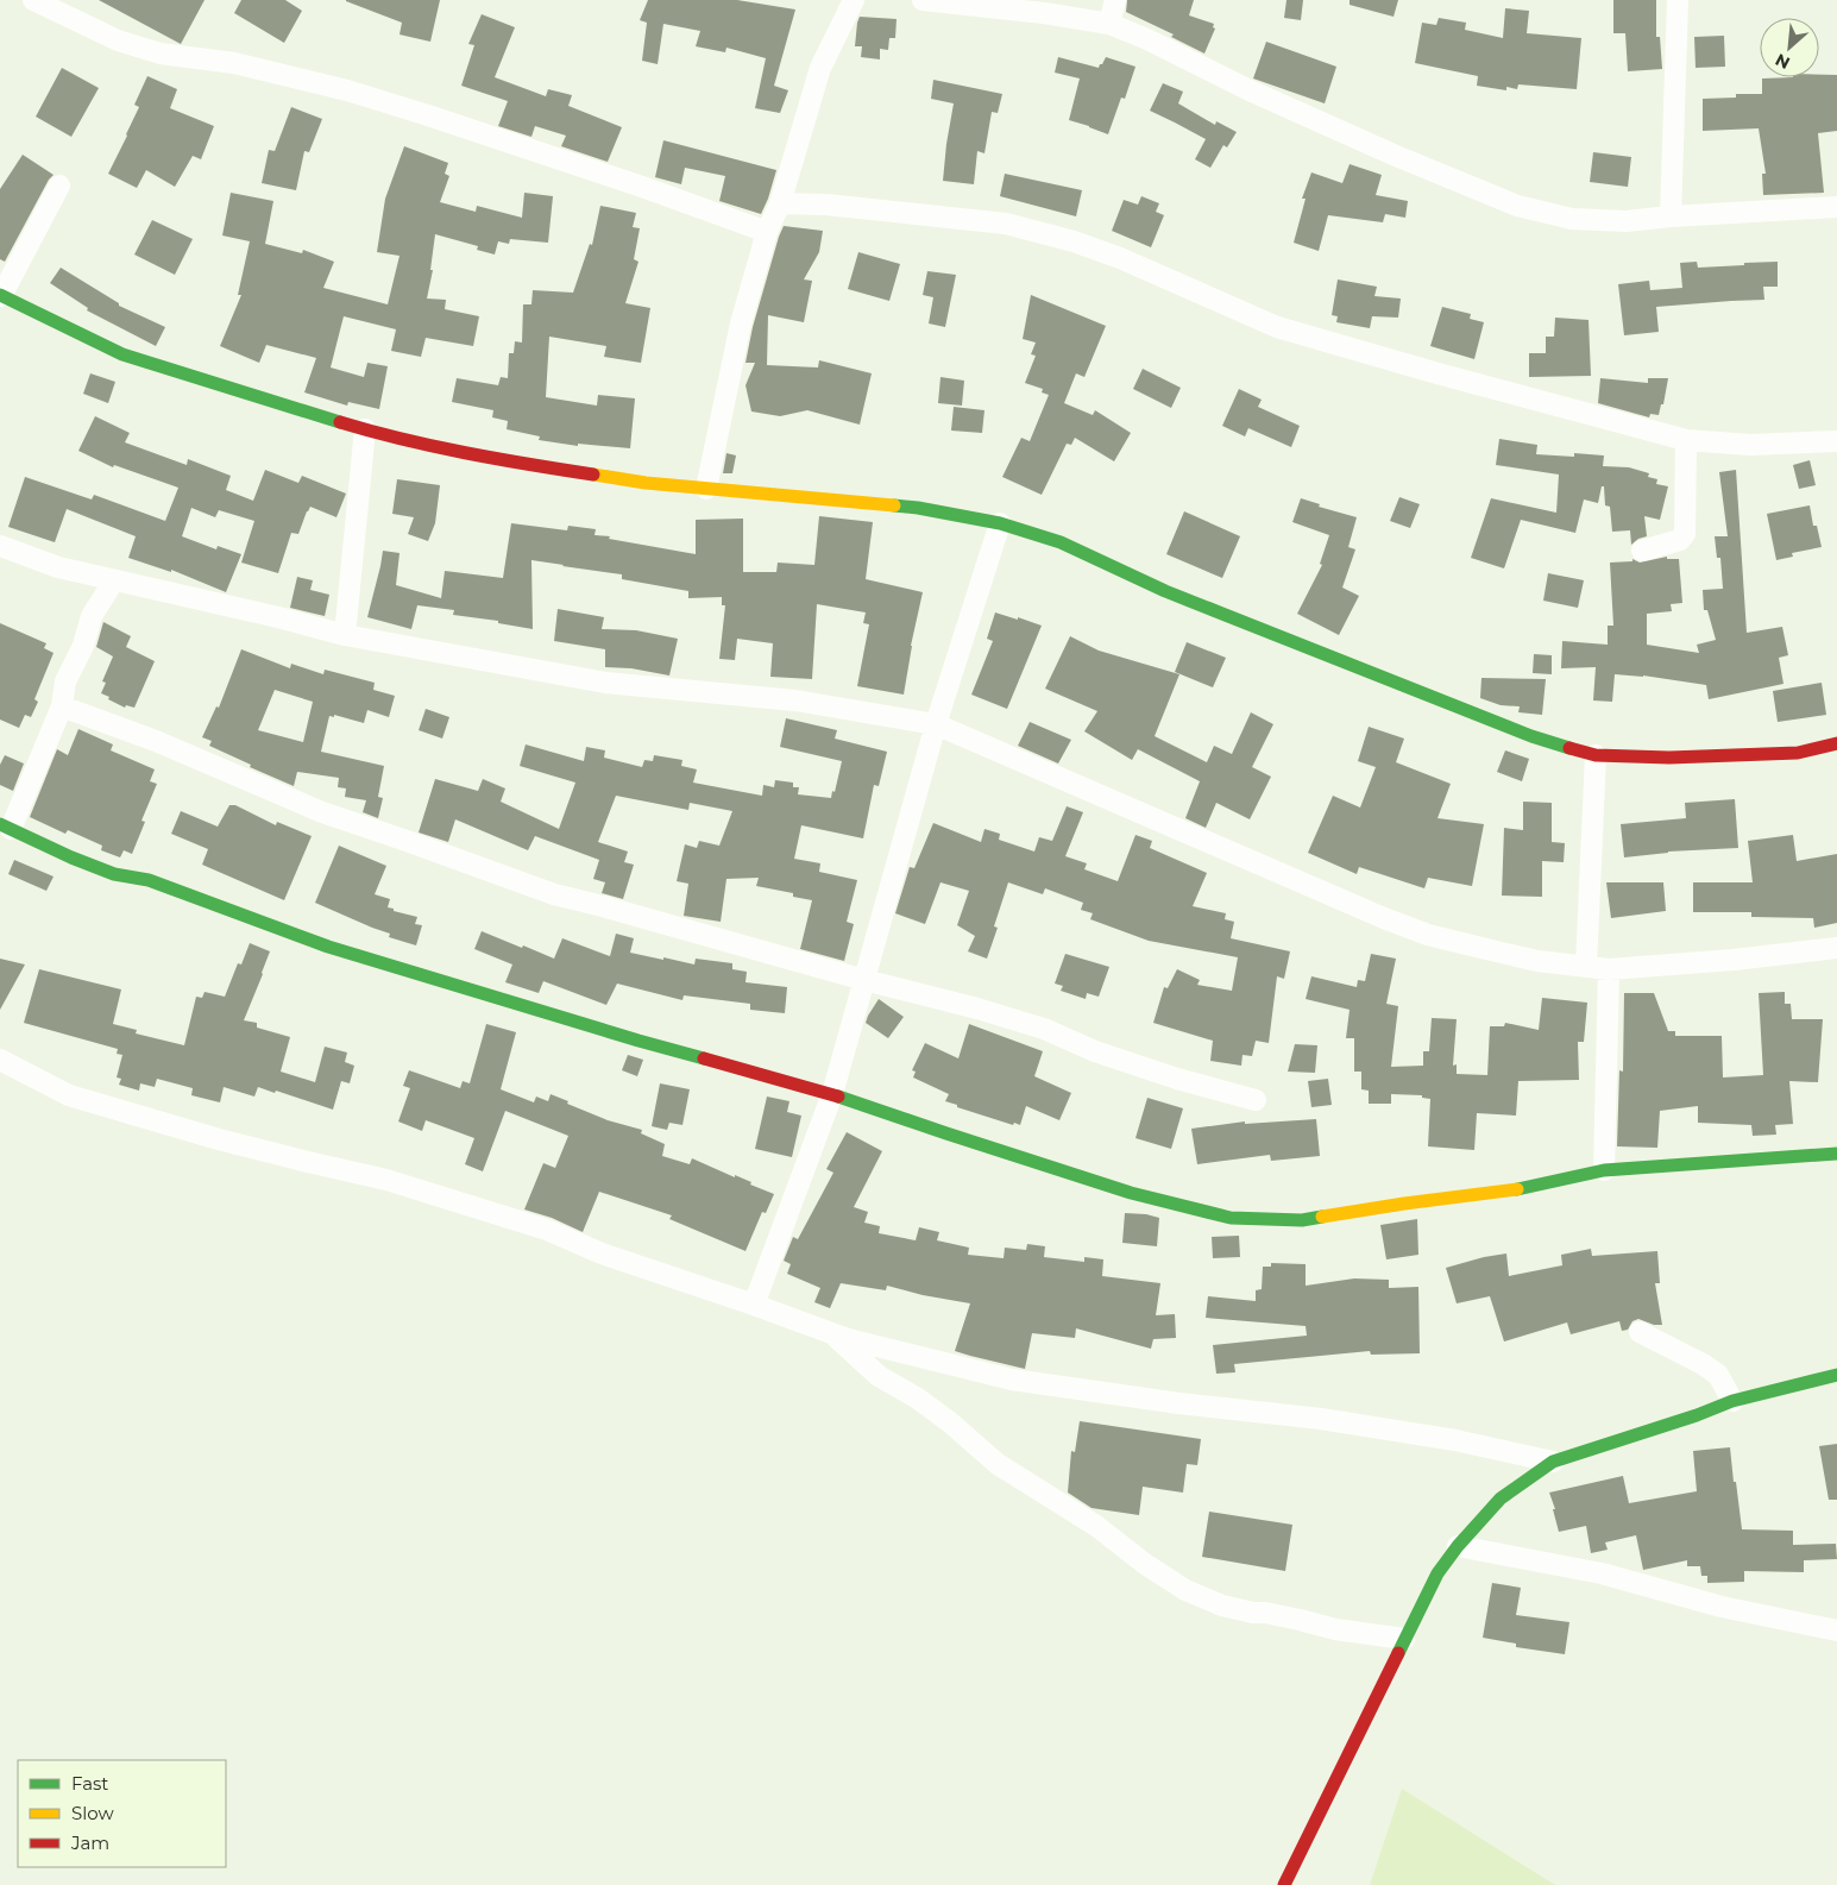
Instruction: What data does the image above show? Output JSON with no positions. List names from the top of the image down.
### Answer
{
  "legend": ["Fast", "Slow", "Jam"],
  "north": "bottom left"
}
